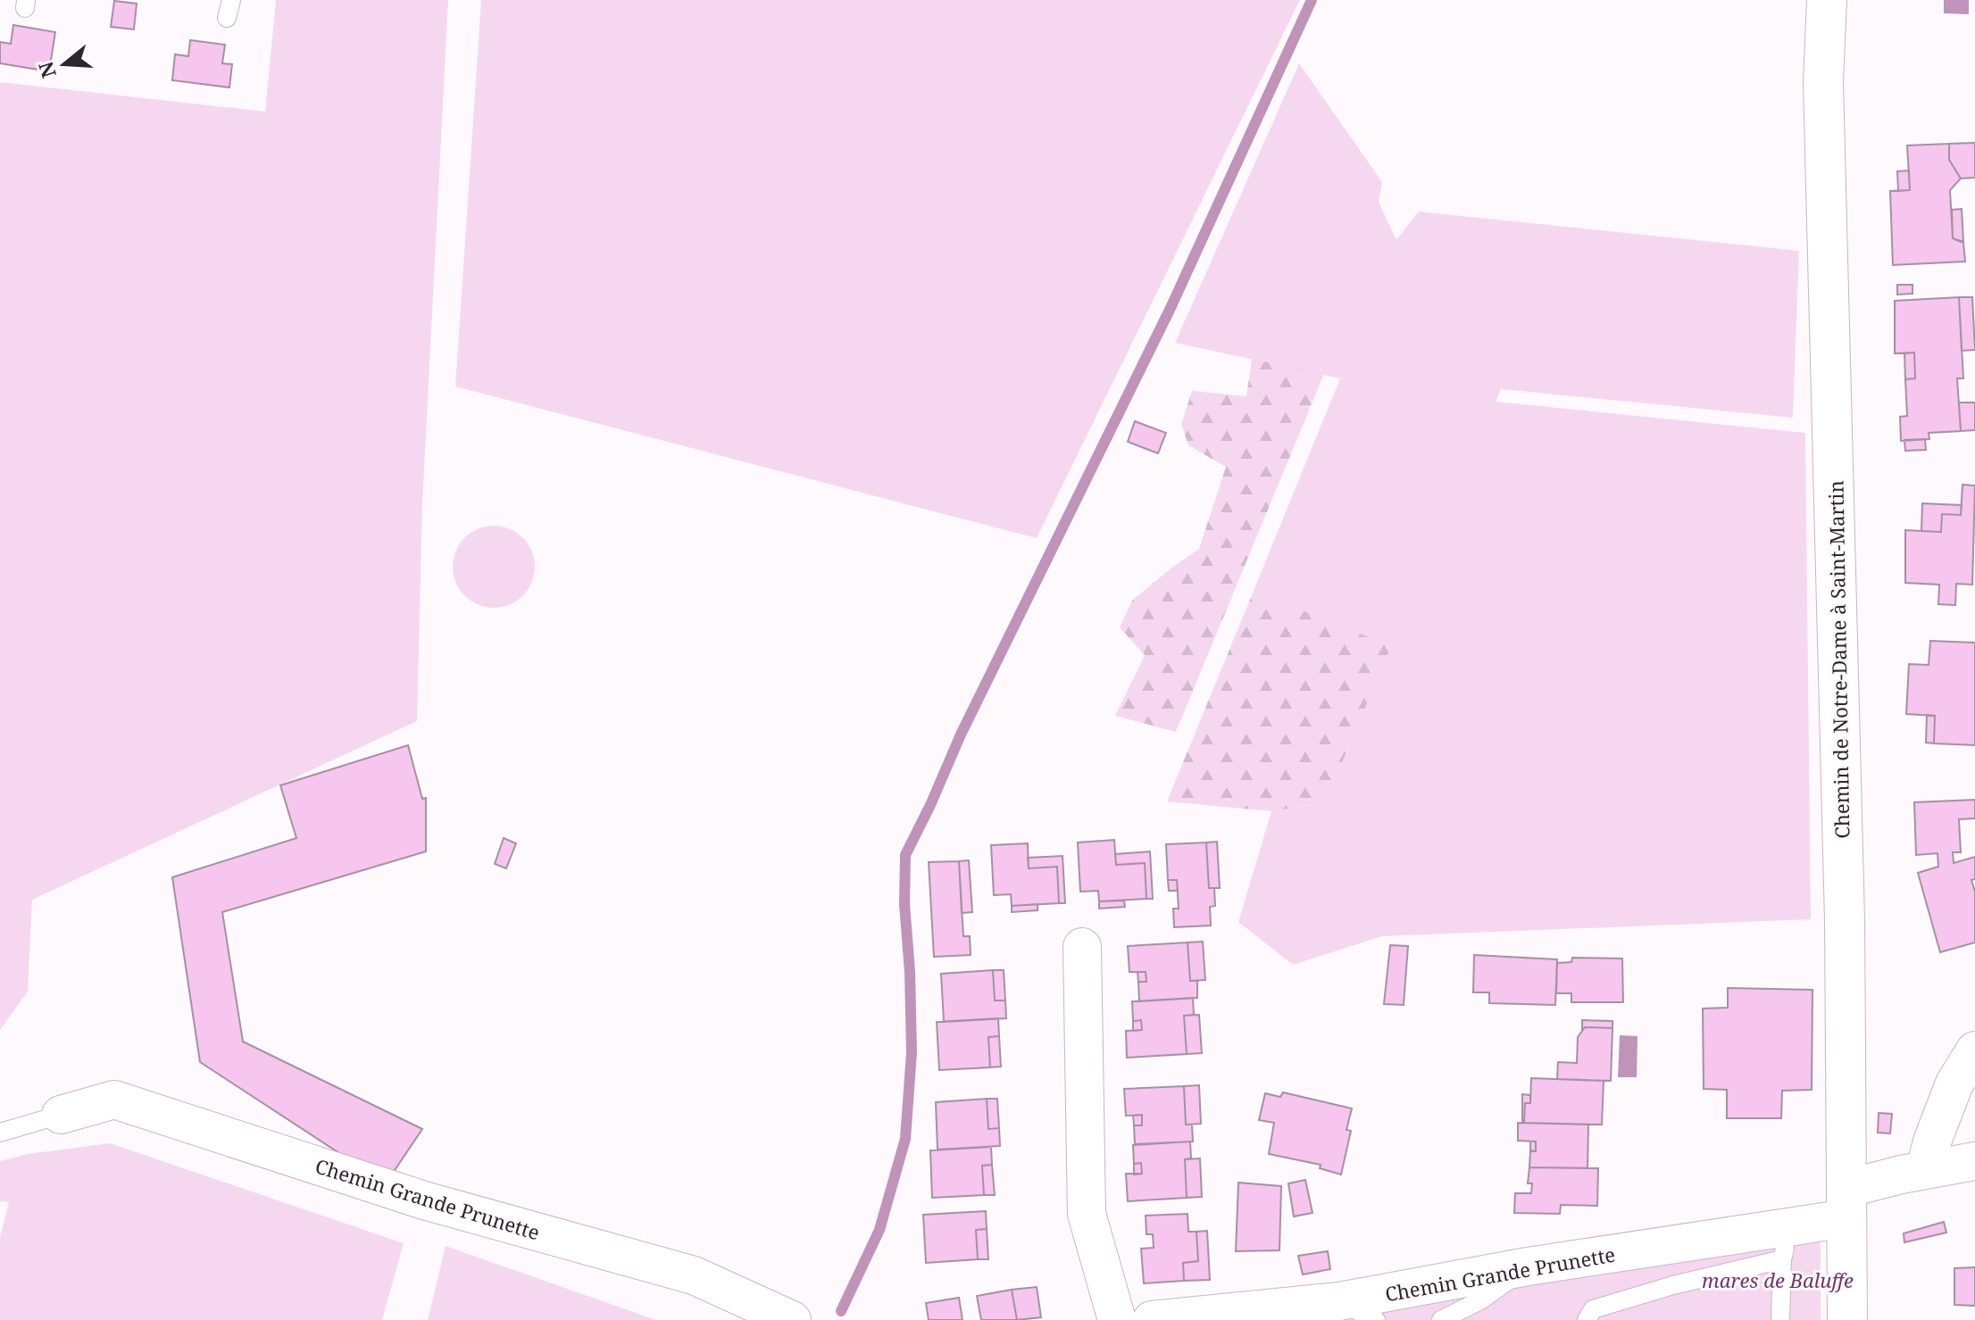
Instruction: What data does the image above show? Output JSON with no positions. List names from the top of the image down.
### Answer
{
  "streets": {
    "street": ["Chemin de Notre-Dame à Saint-Martin", "Chemin Grande Prunette"]
  },
  "crossings": [
    ["Chemin de Notre-Dame à Saint-Martin", "Chemin Grande Prunette"]
  ],
  "parks": ["mares de Baluffe"],
  "north": "left"
}
